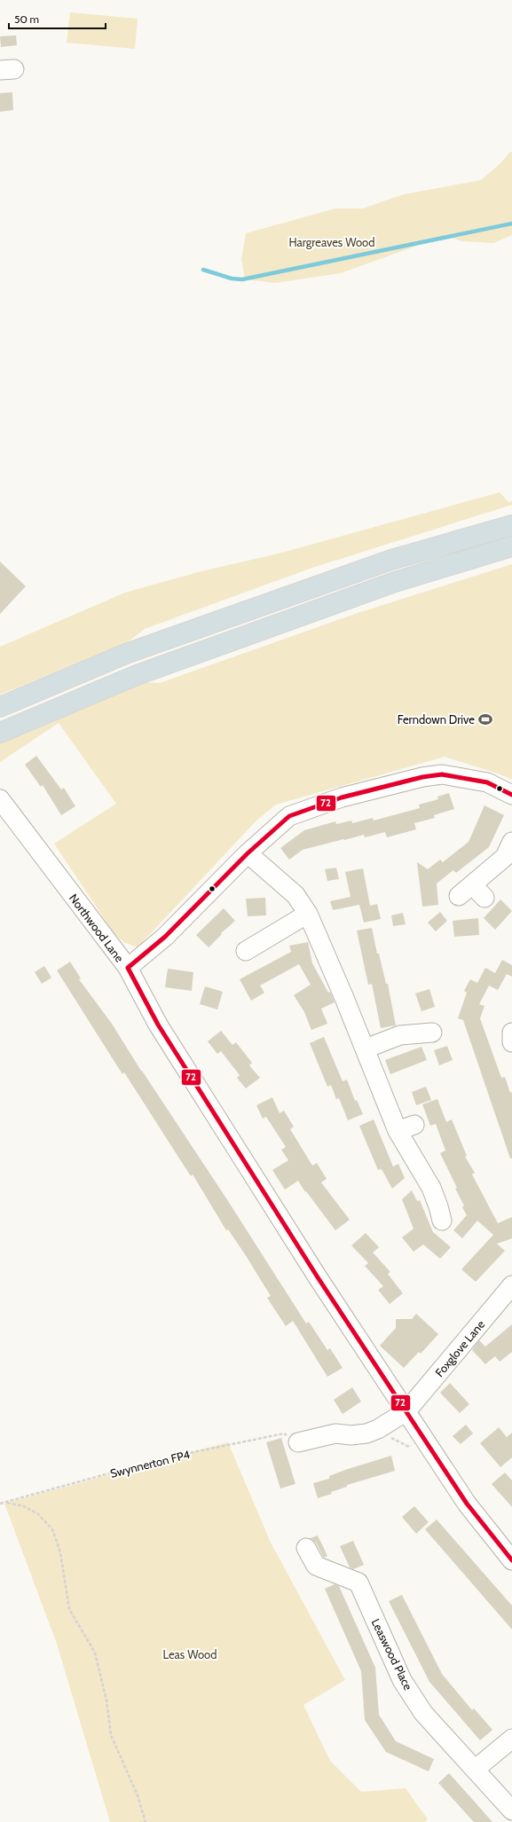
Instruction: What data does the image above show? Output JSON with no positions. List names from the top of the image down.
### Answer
{
  "streets": {
    "street": ["Northwood Lane", "Foxglove Lane", "Leaswood Place"],
    "path": ["Swynnerton FP4"]
  },
  "crossings": [
    ["Northwood Lane", "Foxglove Lane"],
    ["Foxglove Lane", "Swynnerton FP4"]
  ],
  "parks": ["Hargreaves Wood", "Leas Wood"],
  "places": {
    "sports": ["Ferndown Drive"]
  },
  "lines": ["transit line 72"],
  "scale_bar": "50 m"
}
